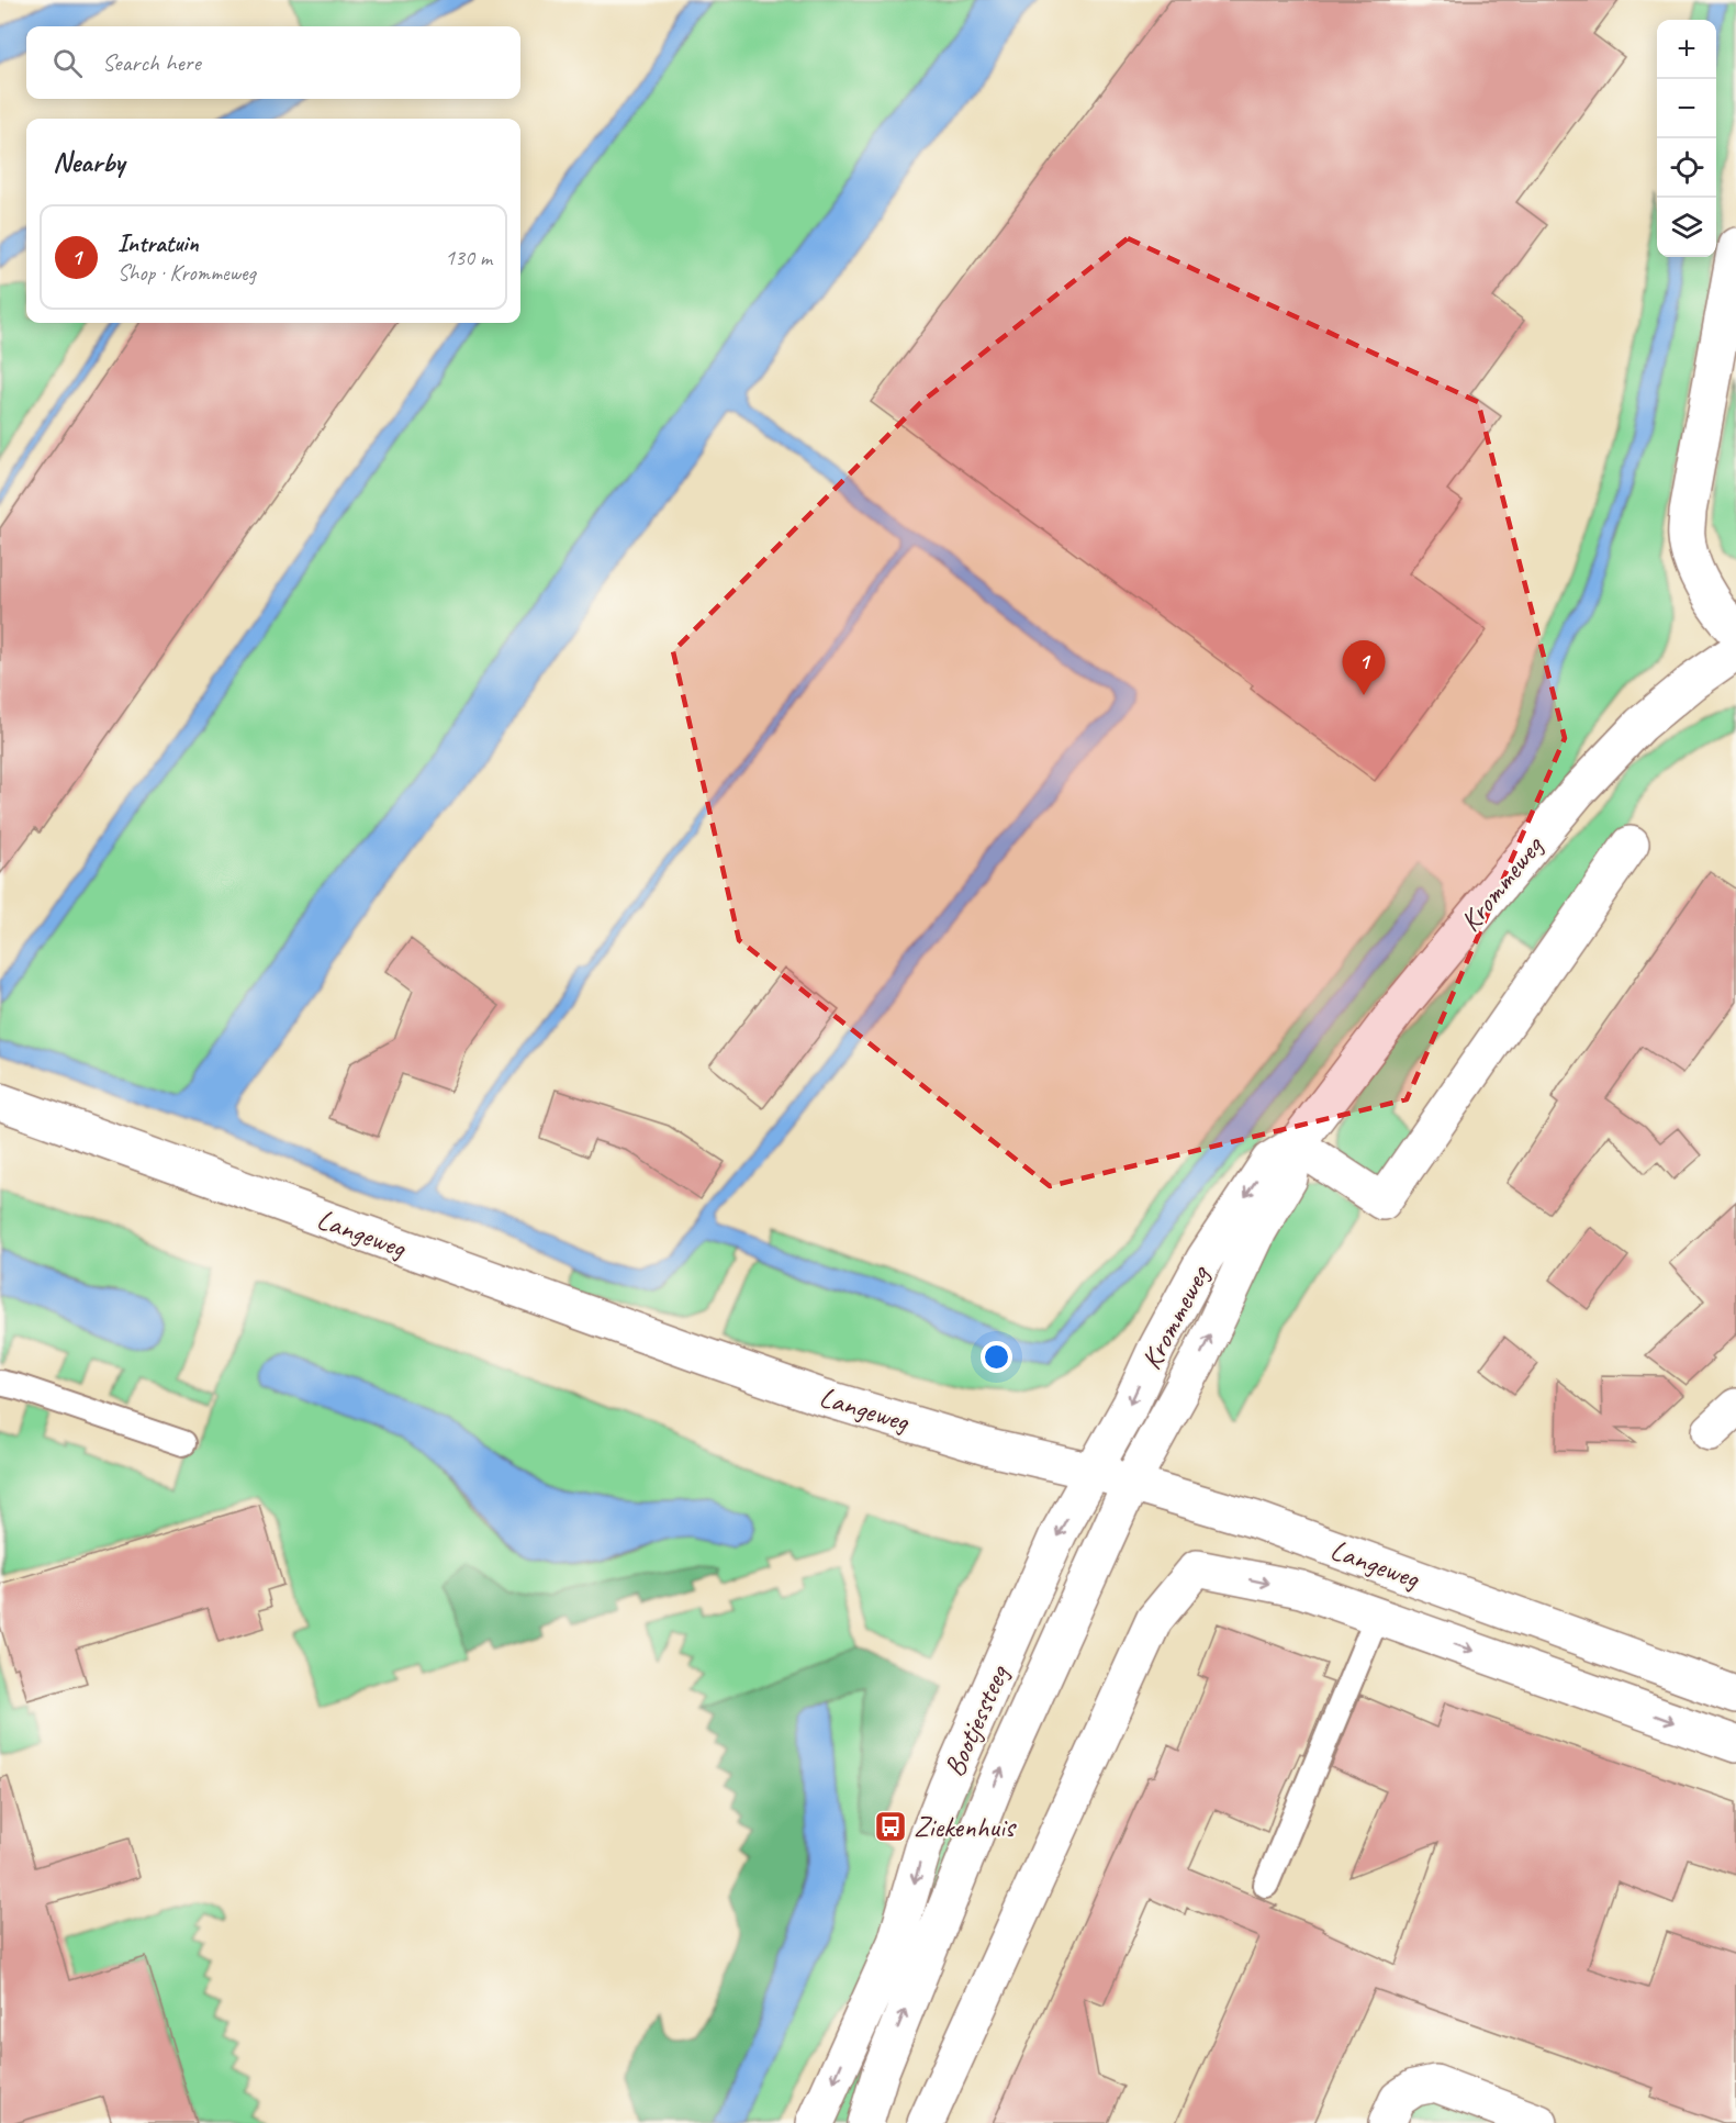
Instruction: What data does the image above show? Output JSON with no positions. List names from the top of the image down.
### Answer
{
  "streets": {
    "street": ["Krommeweg", "Langeweg", "Bootjessteeg"]
  },
  "crossings": [
    ["Krommeweg", "Langeweg"],
    ["Krommeweg", "Bootjessteeg"],
    ["Langeweg", "Bootjessteeg"]
  ],
  "places": {
    "bus stop": ["Ziekenhuis"]
  },
  "page": {
    "map_buttons": ["+", "−"],
    "search": "Search here",
    "heading": "Nearby",
    "list": [
      {
        "mark": "1",
        "name": "Intratuin",
        "note": "Shop · Krommeweg",
        "value": "130 m"
      }
    ],
    "pins": "1"
  }
}
